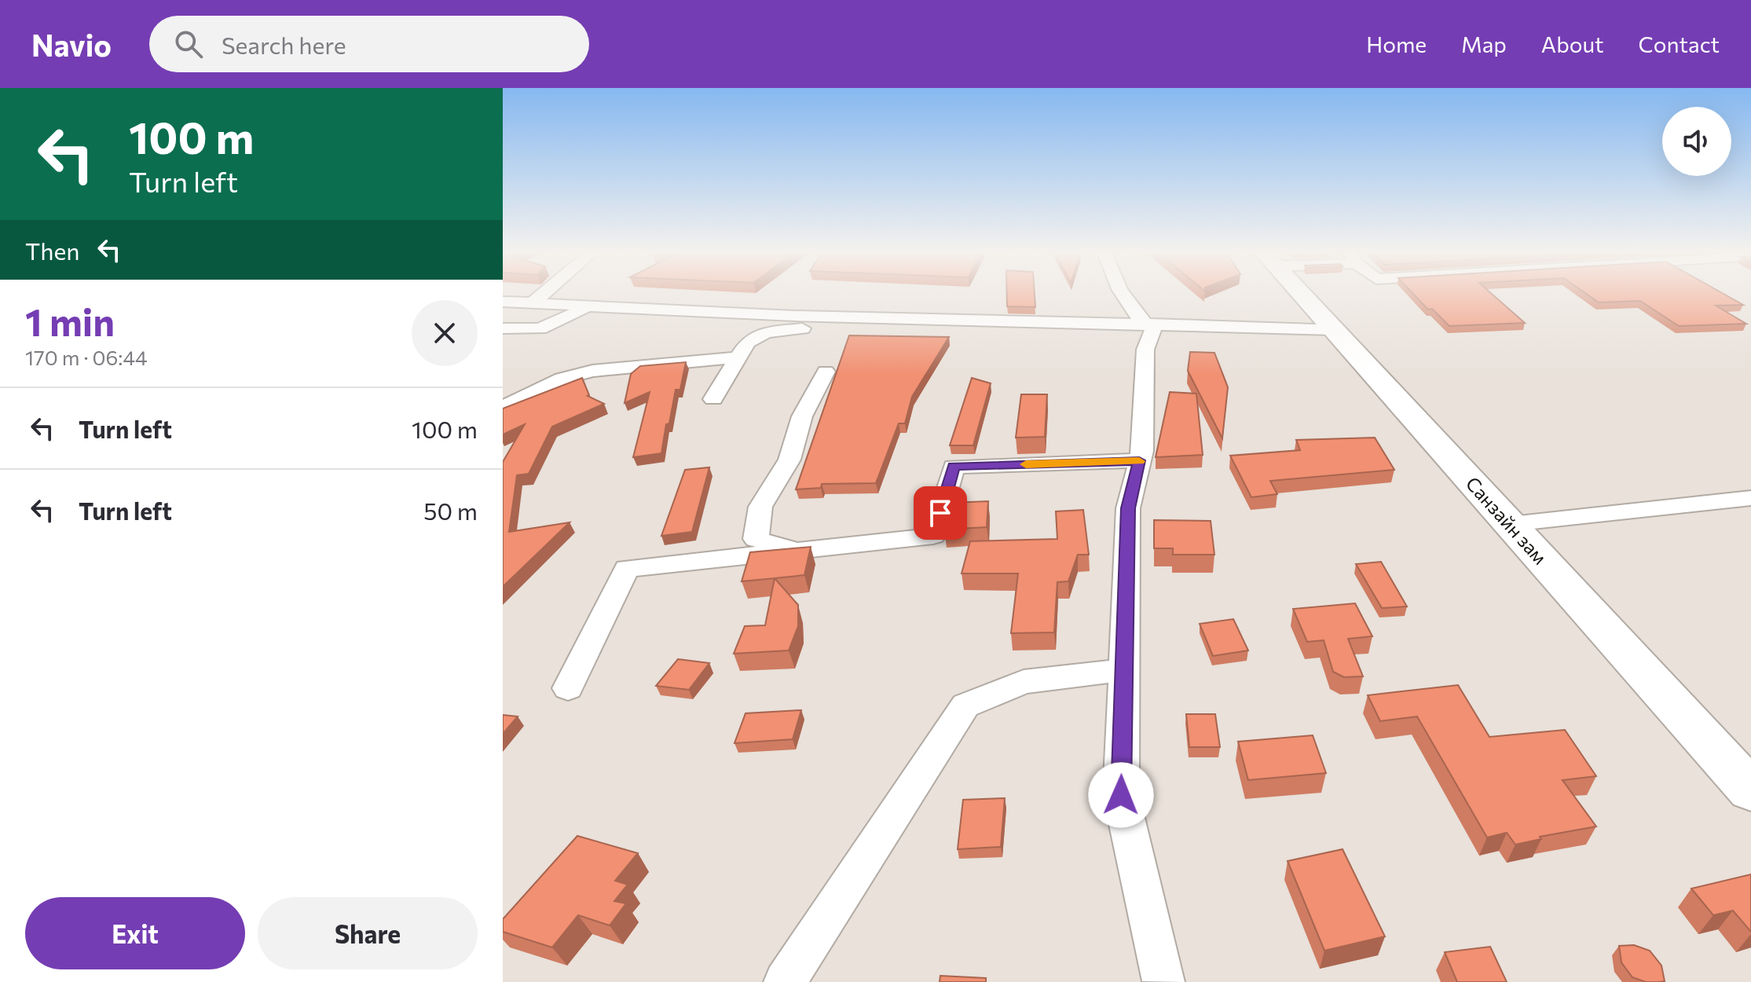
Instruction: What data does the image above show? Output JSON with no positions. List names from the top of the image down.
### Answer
{
  "streets": {
    "main road": ["Санзайн зам"]
  },
  "page": {
    "header": "Navio",
    "search": "Search here",
    "nav": [
      "Home",
      "Map",
      "About",
      "Contact"
    ],
    "turn": ["100 m", "Turn left"],
    "then": "Then",
    "heading": ["1 min", "170 m · 06:44"],
    "list": [
      {
        "name": "Turn left",
        "value": "100 m"
      },
      {
        "name": "Turn left",
        "value": "50 m"
      }
    ],
    "buttons": ["Exit", "Share"]
  }
}
